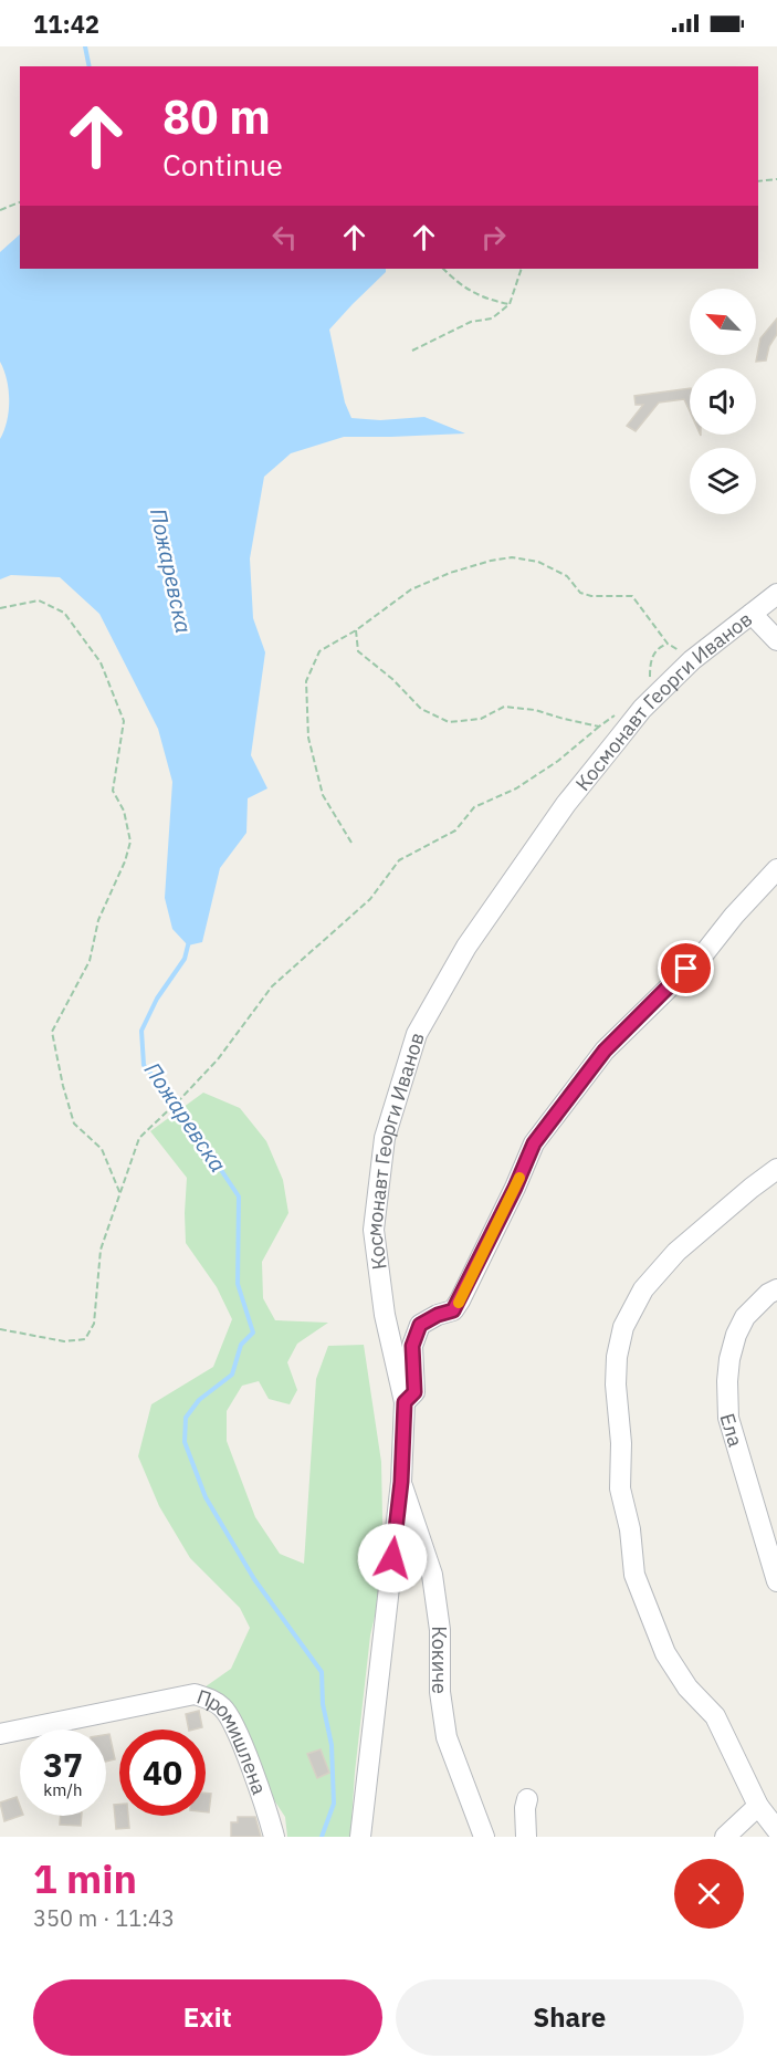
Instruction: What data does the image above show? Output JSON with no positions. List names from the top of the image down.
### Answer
{
  "streets": {
    "street": [
      "Космонавт Георги Иванов",
      "Ела",
      "Кокиче",
      "Промишлена"
    ]
  },
  "crossings": [
    ["Космонавт Георги Иванов", "Кокиче"]
  ],
  "water": ["Пожаревска"],
  "north": "top left",
  "page": {
    "status": "11:42",
    "turn": ["80 m", "Continue"],
    "speed": "37 km/h",
    "limit": "40",
    "heading": ["1 min", "350 m · 11:43"],
    "buttons": ["Exit", "Share"]
  }
}
